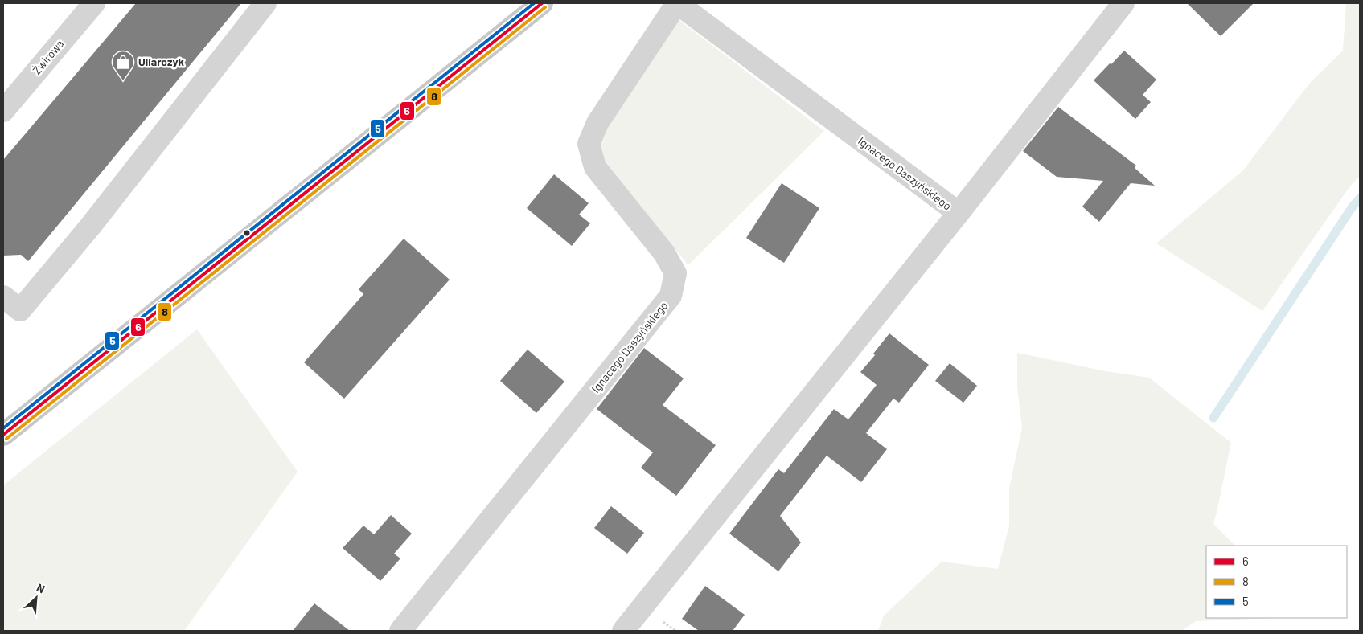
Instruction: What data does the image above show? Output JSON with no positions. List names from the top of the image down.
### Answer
{
  "streets": {
    "street": ["Żwirowa", "Ignacego Daszyńskiego"]
  },
  "places": {
    "shop": ["Uliarczyk"]
  },
  "lines": ["transit line 6", "transit line 5", "transit line 8"],
  "legend": ["6", "8", "5"],
  "north": "top right"
}
